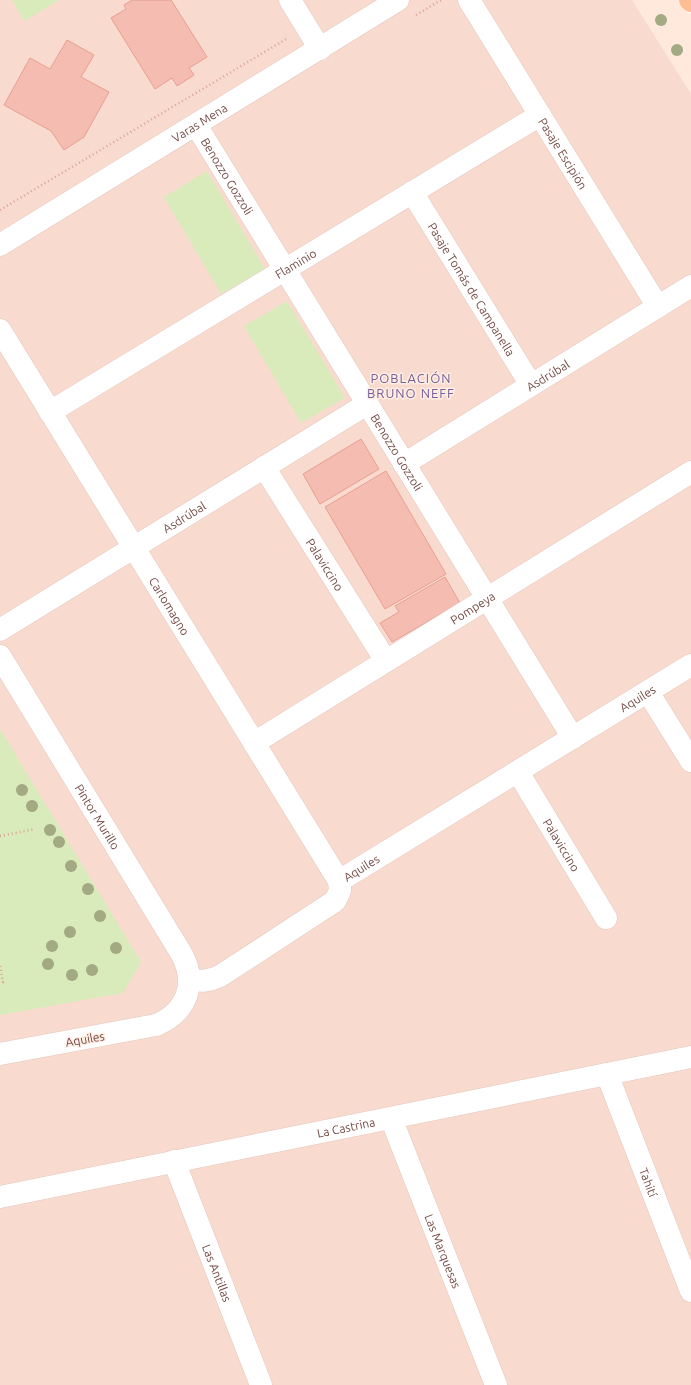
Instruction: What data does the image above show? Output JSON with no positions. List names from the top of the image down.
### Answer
{
  "streets": {
    "street": [
      "Varas Mena",
      "Pasaje Escipión",
      "Benozzo Gozzoli",
      "Flaminio",
      "Pasaje Tomás de Campanella",
      "Asdrúbal",
      "Palaviccino",
      "Carlomagno",
      "Pompeya",
      "Aquiles",
      "Pintor Murillo",
      "La Castrina",
      "Tahití",
      "Las Marquesas",
      "Las Antillas"
    ]
  },
  "crossings": [
    ["Varas Mena", "Benozzo Gozzoli"],
    ["Pasaje Escipión", "Flaminio"],
    ["Pasaje Escipión", "Asdrúbal"],
    ["Benozzo Gozzoli", "Flaminio"],
    ["Benozzo Gozzoli", "Asdrúbal"],
    ["Benozzo Gozzoli", "Pompeya"],
    ["Benozzo Gozzoli", "Aquiles"],
    ["Flaminio", "Pasaje Tomás de Campanella"],
    ["Flaminio", "Carlomagno"],
    ["Pasaje Tomás de Campanella", "Asdrúbal"],
    ["Asdrúbal", "Palaviccino"],
    ["Asdrúbal", "Carlomagno"],
    ["Palaviccino", "Pompeya"],
    ["Palaviccino", "Aquiles"],
    ["Carlomagno", "Pompeya"],
    ["Carlomagno", "Aquiles"],
    ["Aquiles", "Pintor Murillo"],
    ["La Castrina", "Tahití"],
    ["La Castrina", "Las Marquesas"],
    ["La Castrina", "Las Antillas"]
  ],
  "districts": ["POBLACIÓN BRUNO NEFF"]
}
